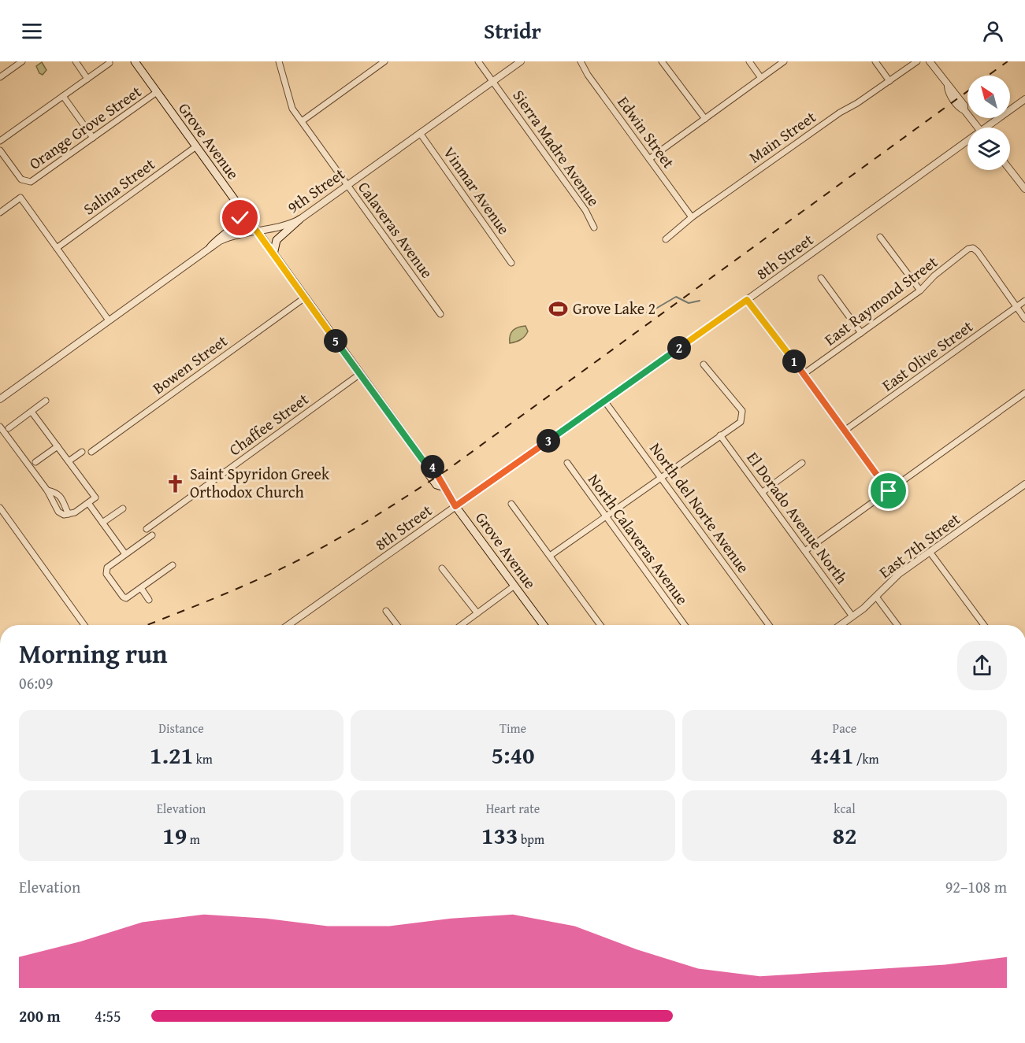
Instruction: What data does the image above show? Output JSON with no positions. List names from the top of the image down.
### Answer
{
  "streets": {
    "main road": ["Grove Avenue"],
    "street": [
      "Orange Grove Street",
      "Edwin Street",
      "Main Street",
      "Sierra Madre Avenue",
      "Salina Street",
      "9th Street",
      "Vinmar Avenue",
      "Calaveras Avenue",
      "8th Street",
      "East Raymond Street",
      "East Olive Street",
      "Bowen Street",
      "Chaffee Street",
      "North del Norte Avenue",
      "El Dorado Avenue North",
      "North Calaveras Avenue",
      "East 7th Street"
    ]
  },
  "crossings": [
    ["Orange Grove Street", "Grove Avenue"],
    ["Edwin Street", "Main Street"],
    ["Grove Avenue", "Salina Street"],
    ["Grove Avenue", "9th Street"],
    ["Grove Avenue", "8th Street"],
    ["Grove Avenue", "Bowen Street"],
    ["Grove Avenue", "Chaffee Street"],
    ["Sierra Madre Avenue", "9th Street"],
    ["9th Street", "Vinmar Avenue"],
    ["9th Street", "Calaveras Avenue"],
    ["8th Street", "North del Norte Avenue"],
    ["East Raymond Street", "East Olive Street"],
    ["El Dorado Avenue North", "East 7th Street"]
  ],
  "places": {
    "sports": ["Grove Lake 2"],
    "church": ["Saint Spyridon Greek Orthodox Church"]
  },
  "north": "top left",
  "page": {
    "header": "Stridr",
    "pins": [
      "5",
      "2",
      "1",
      "3",
      "4"
    ],
    "heading": ["Morning run", "06:09"],
    "stats": [
      ["Distance", "1.21 km"],
      ["Time", "5:40"],
      ["Pace", "4:41 /km"],
      ["Elevation", "19 m"],
      ["Heart rate", "133 bpm"],
      ["kcal", "82"]
    ],
    "chart": ["Elevation", "92–108 m"],
    "list": [
      {
        "name": "200 m",
        "note": "4:55"
      }
    ]
  }
}
